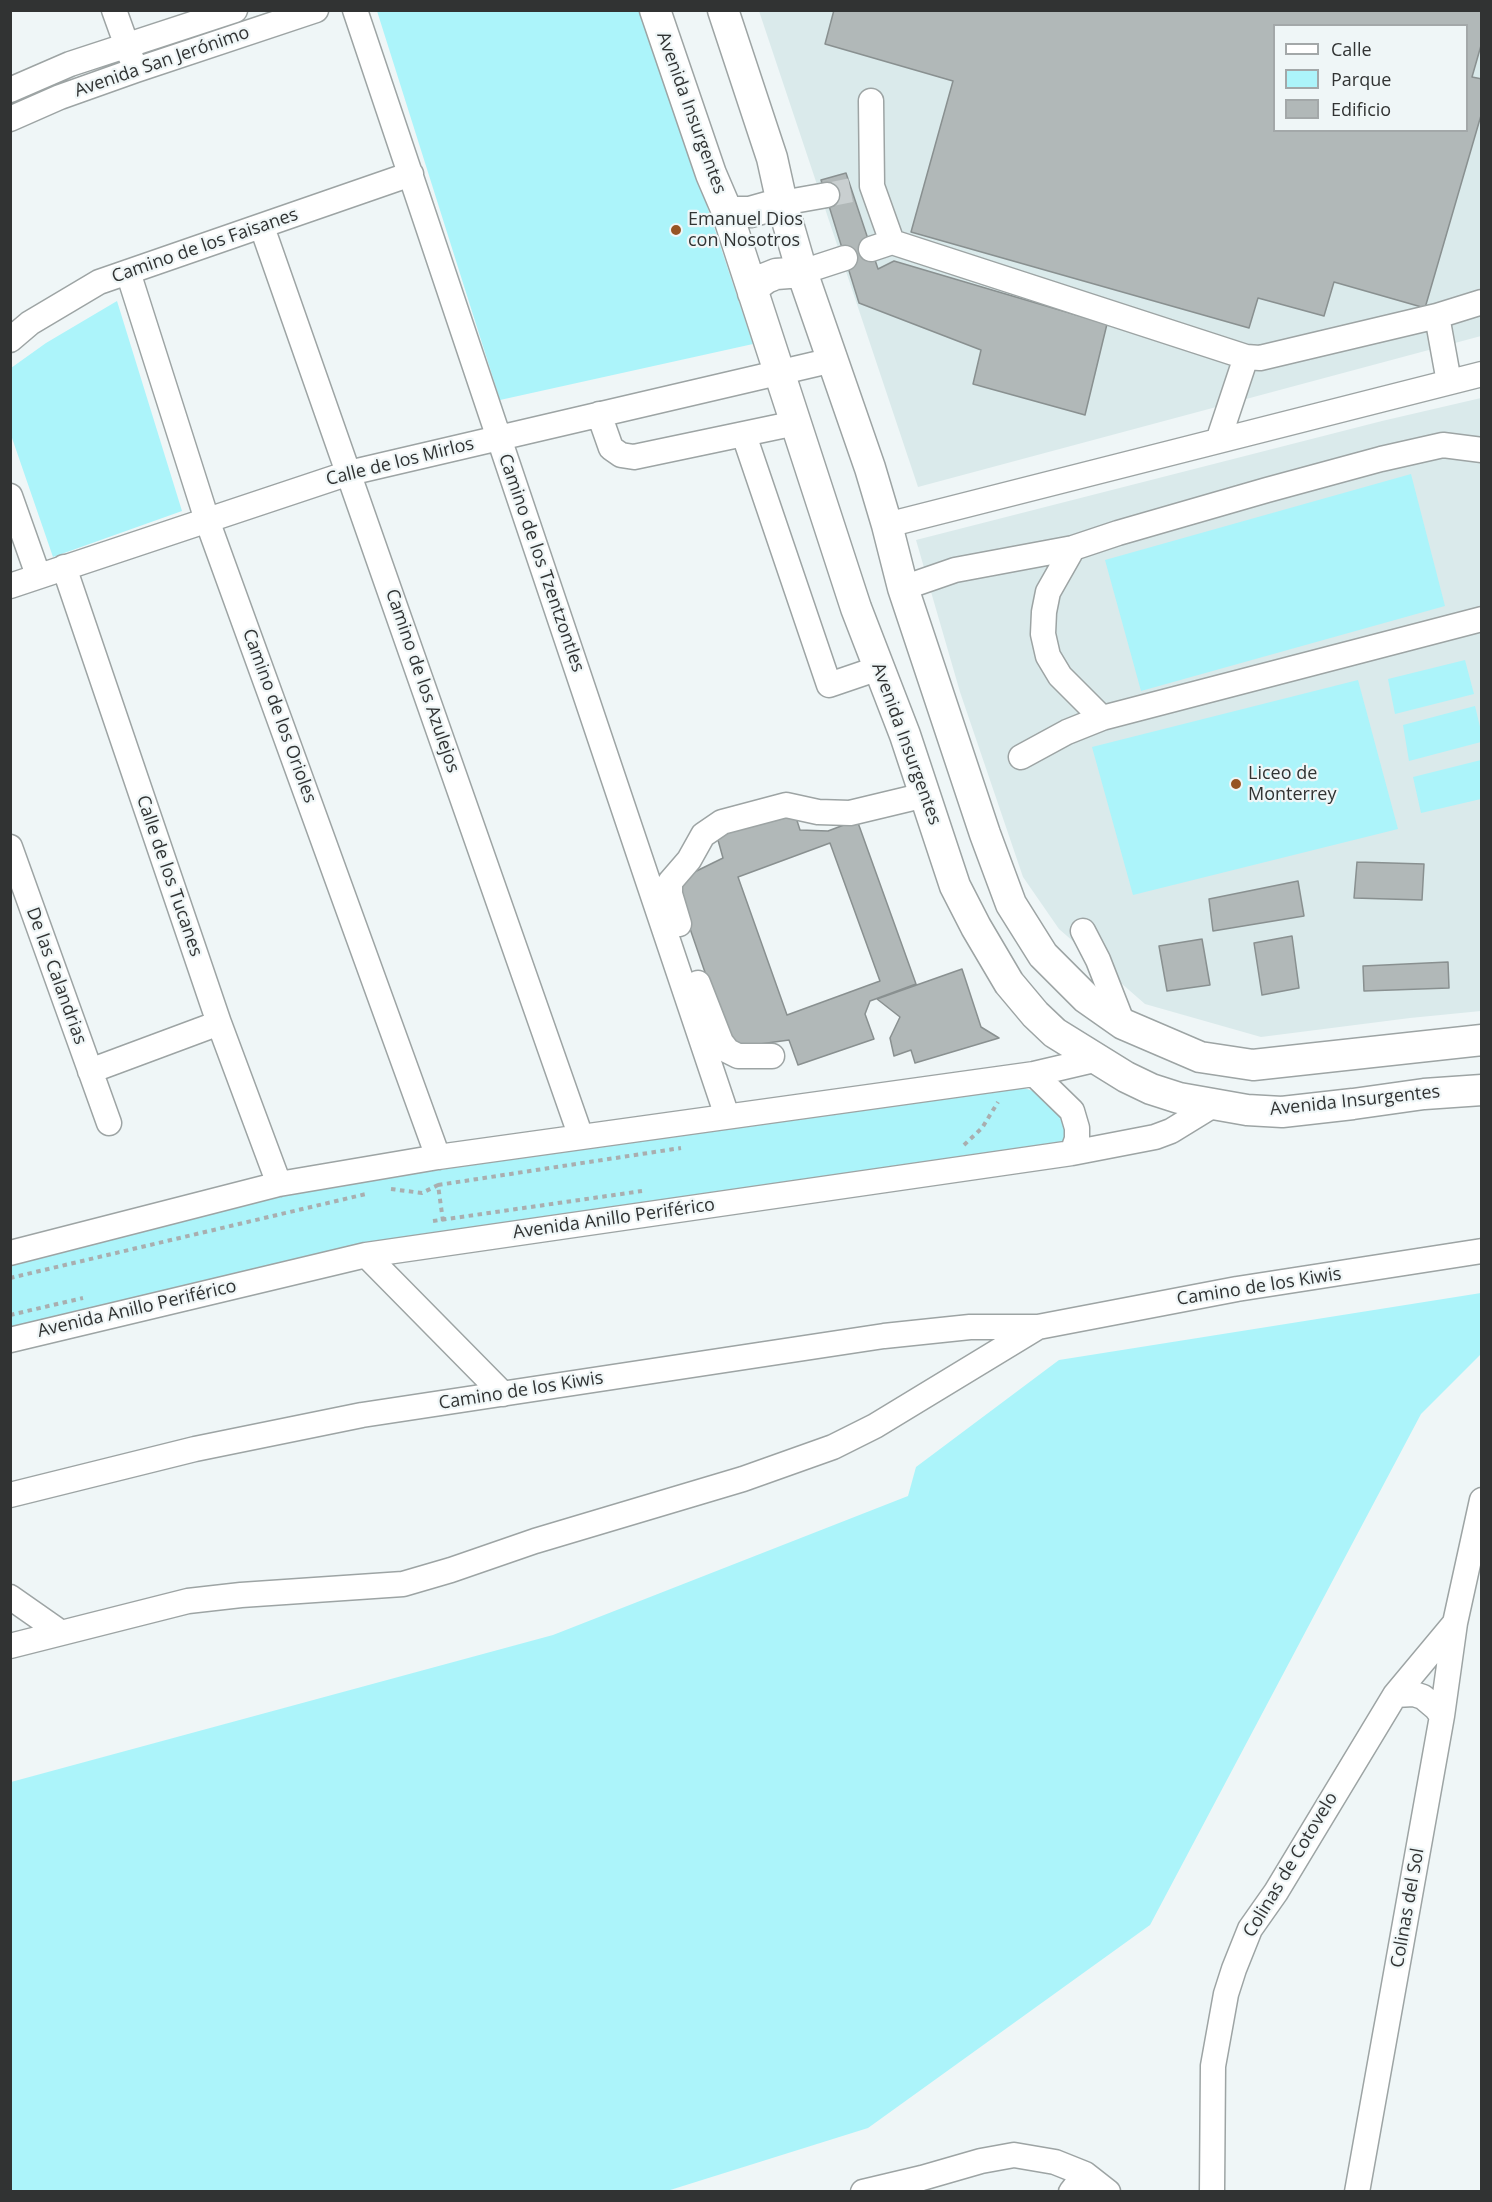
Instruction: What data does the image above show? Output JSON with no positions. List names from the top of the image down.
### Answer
{
  "streets": {
    "main road": ["Avenida Insurgentes"],
    "street": [
      "Avenida San Jerónimo",
      "Camino de los Faisanes",
      "Calle de los Mirlos",
      "Camino de los Tzentzontles",
      "Camino de los Azulejos",
      "Camino de los Orioles",
      "Calle de los Tucanes",
      "De las Calandrias",
      "Avenida Anillo Periférico",
      "Camino de los Kiwis",
      "Colinas de Cotovelo",
      "Colinas del Sol"
    ]
  },
  "crossings": [
    ["Avenida Insurgentes", "Calle de los Mirlos"],
    ["Avenida Insurgentes", "Avenida Anillo Periférico"],
    ["Camino de los Faisanes", "Camino de los Tzentzontles"],
    ["Camino de los Faisanes", "Camino de los Azulejos"],
    ["Camino de los Faisanes", "Camino de los Orioles"],
    ["Calle de los Mirlos", "Camino de los Tzentzontles"],
    ["Calle de los Mirlos", "Camino de los Azulejos"],
    ["Calle de los Mirlos", "Camino de los Orioles"],
    ["Calle de los Mirlos", "Calle de los Tucanes"],
    ["Colinas de Cotovelo", "Colinas del Sol"]
  ],
  "places": ["Emanuel Dios con Nosotros", "Liceo de Monterrey"],
  "legend": ["Calle", "Parque", "Edificio"]
}
